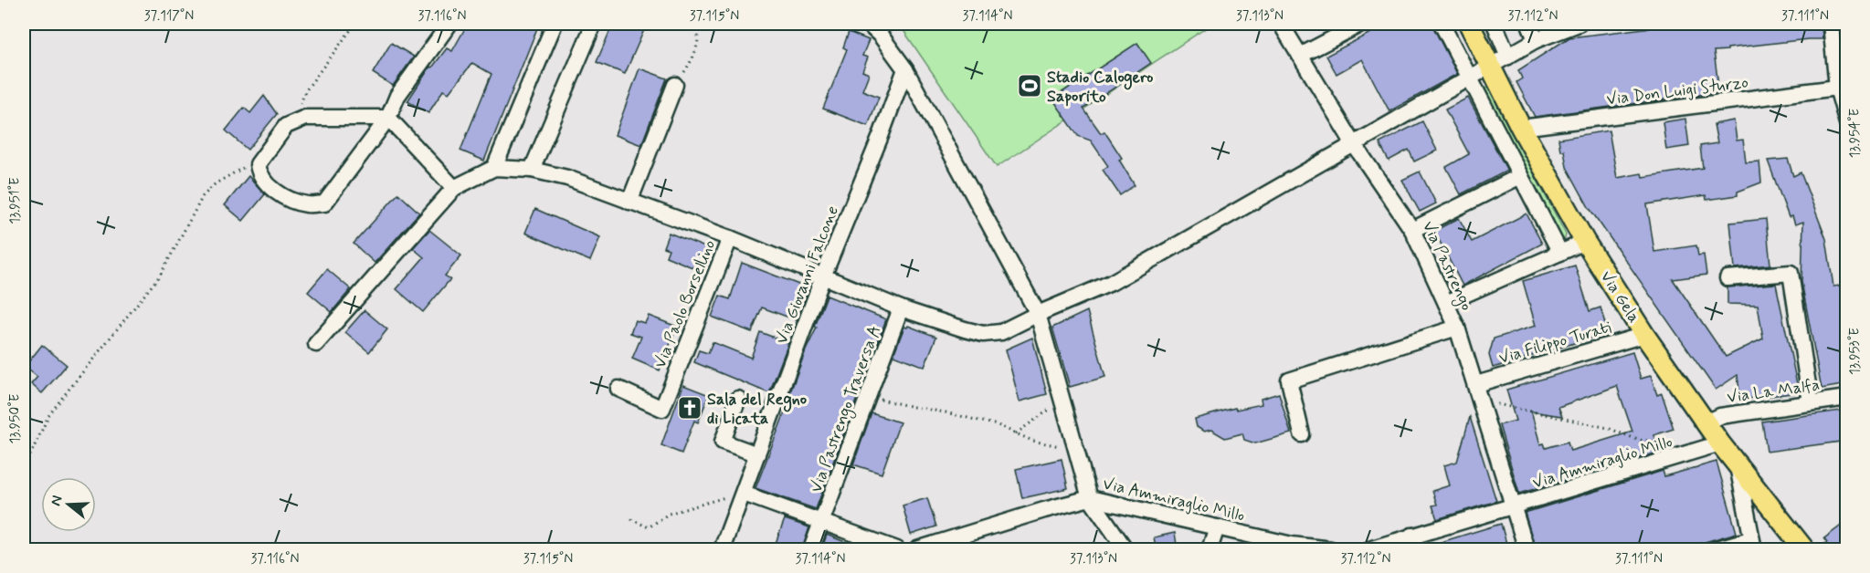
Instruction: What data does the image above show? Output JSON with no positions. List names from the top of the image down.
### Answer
{
  "streets": {
    "main road": ["Via Gela"],
    "street": [
      "Via Don Luigi Sturzo",
      "Via Pastrengo",
      "Via Giovanni Falcone",
      "Via Paolo Borsellino",
      "Via Filippo Turati",
      "Via La Malfa",
      "Via Pastrengo Traversa A",
      "Via Ammiraglio Millo"
    ]
  },
  "crossings": [
    ["Via Don Luigi Sturzo", "Via Gela"],
    ["Via Pastrengo", "Via Filippo Turati"],
    ["Via Pastrengo", "Via Ammiraglio Millo"],
    ["Via Gela", "Via Filippo Turati"],
    ["Via Gela", "Via La Malfa"],
    ["Via Gela", "Via Ammiraglio Millo"]
  ],
  "places": {
    "sports": ["Stadio Calogero Saporito"],
    "church": ["Sala del Regno di Licata"]
  },
  "north": "left",
  "coordinates": [
    "37.117°N",
    "37.116°N",
    "37.115°N",
    "37.114°N",
    "37.113°N",
    "37.112°N",
    "37.111°N",
    "13.954°E",
    "13.951°E",
    "13.953°E",
    "13.950°E"
  ]
}
